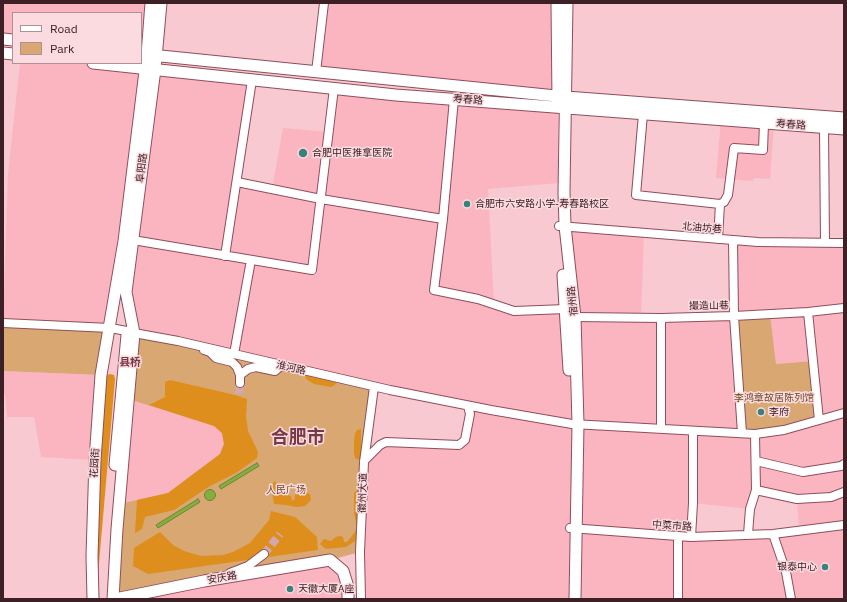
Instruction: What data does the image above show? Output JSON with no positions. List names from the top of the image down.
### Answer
{
  "streets": {
    "main road": [
      "寿春路",
      "阜阳路",
      "宿州路",
      "花园街",
      "安庆路"
    ],
    "street": [
      "北油坊巷",
      "撮造山巷",
      "淮河路",
      "徽州大道",
      "中菜市路"
    ]
  },
  "crossings": [
    ["寿春路", "阜阳路"],
    ["寿春路", "宿州路"],
    ["阜阳路", "淮河路"],
    ["阜阳路", "花园街"],
    ["北油坊巷", "宿州路"],
    ["宿州路", "撮造山巷"],
    ["宿州路", "淮河路"],
    ["宿州路", "中菜市路"],
    ["淮河路", "花园街"],
    ["淮河路", "徽州大道"]
  ],
  "districts": ["县桥", "合肥市"],
  "parks": ["李鸿章故居陈列馆", "人民广场"],
  "places": [
    "合肥中医推拿医院",
    "合肥市六安路小学-寿春路校区",
    "李府",
    "银泰中心",
    "天徽大厦A座"
  ],
  "legend": ["Road", "Park"]
}
